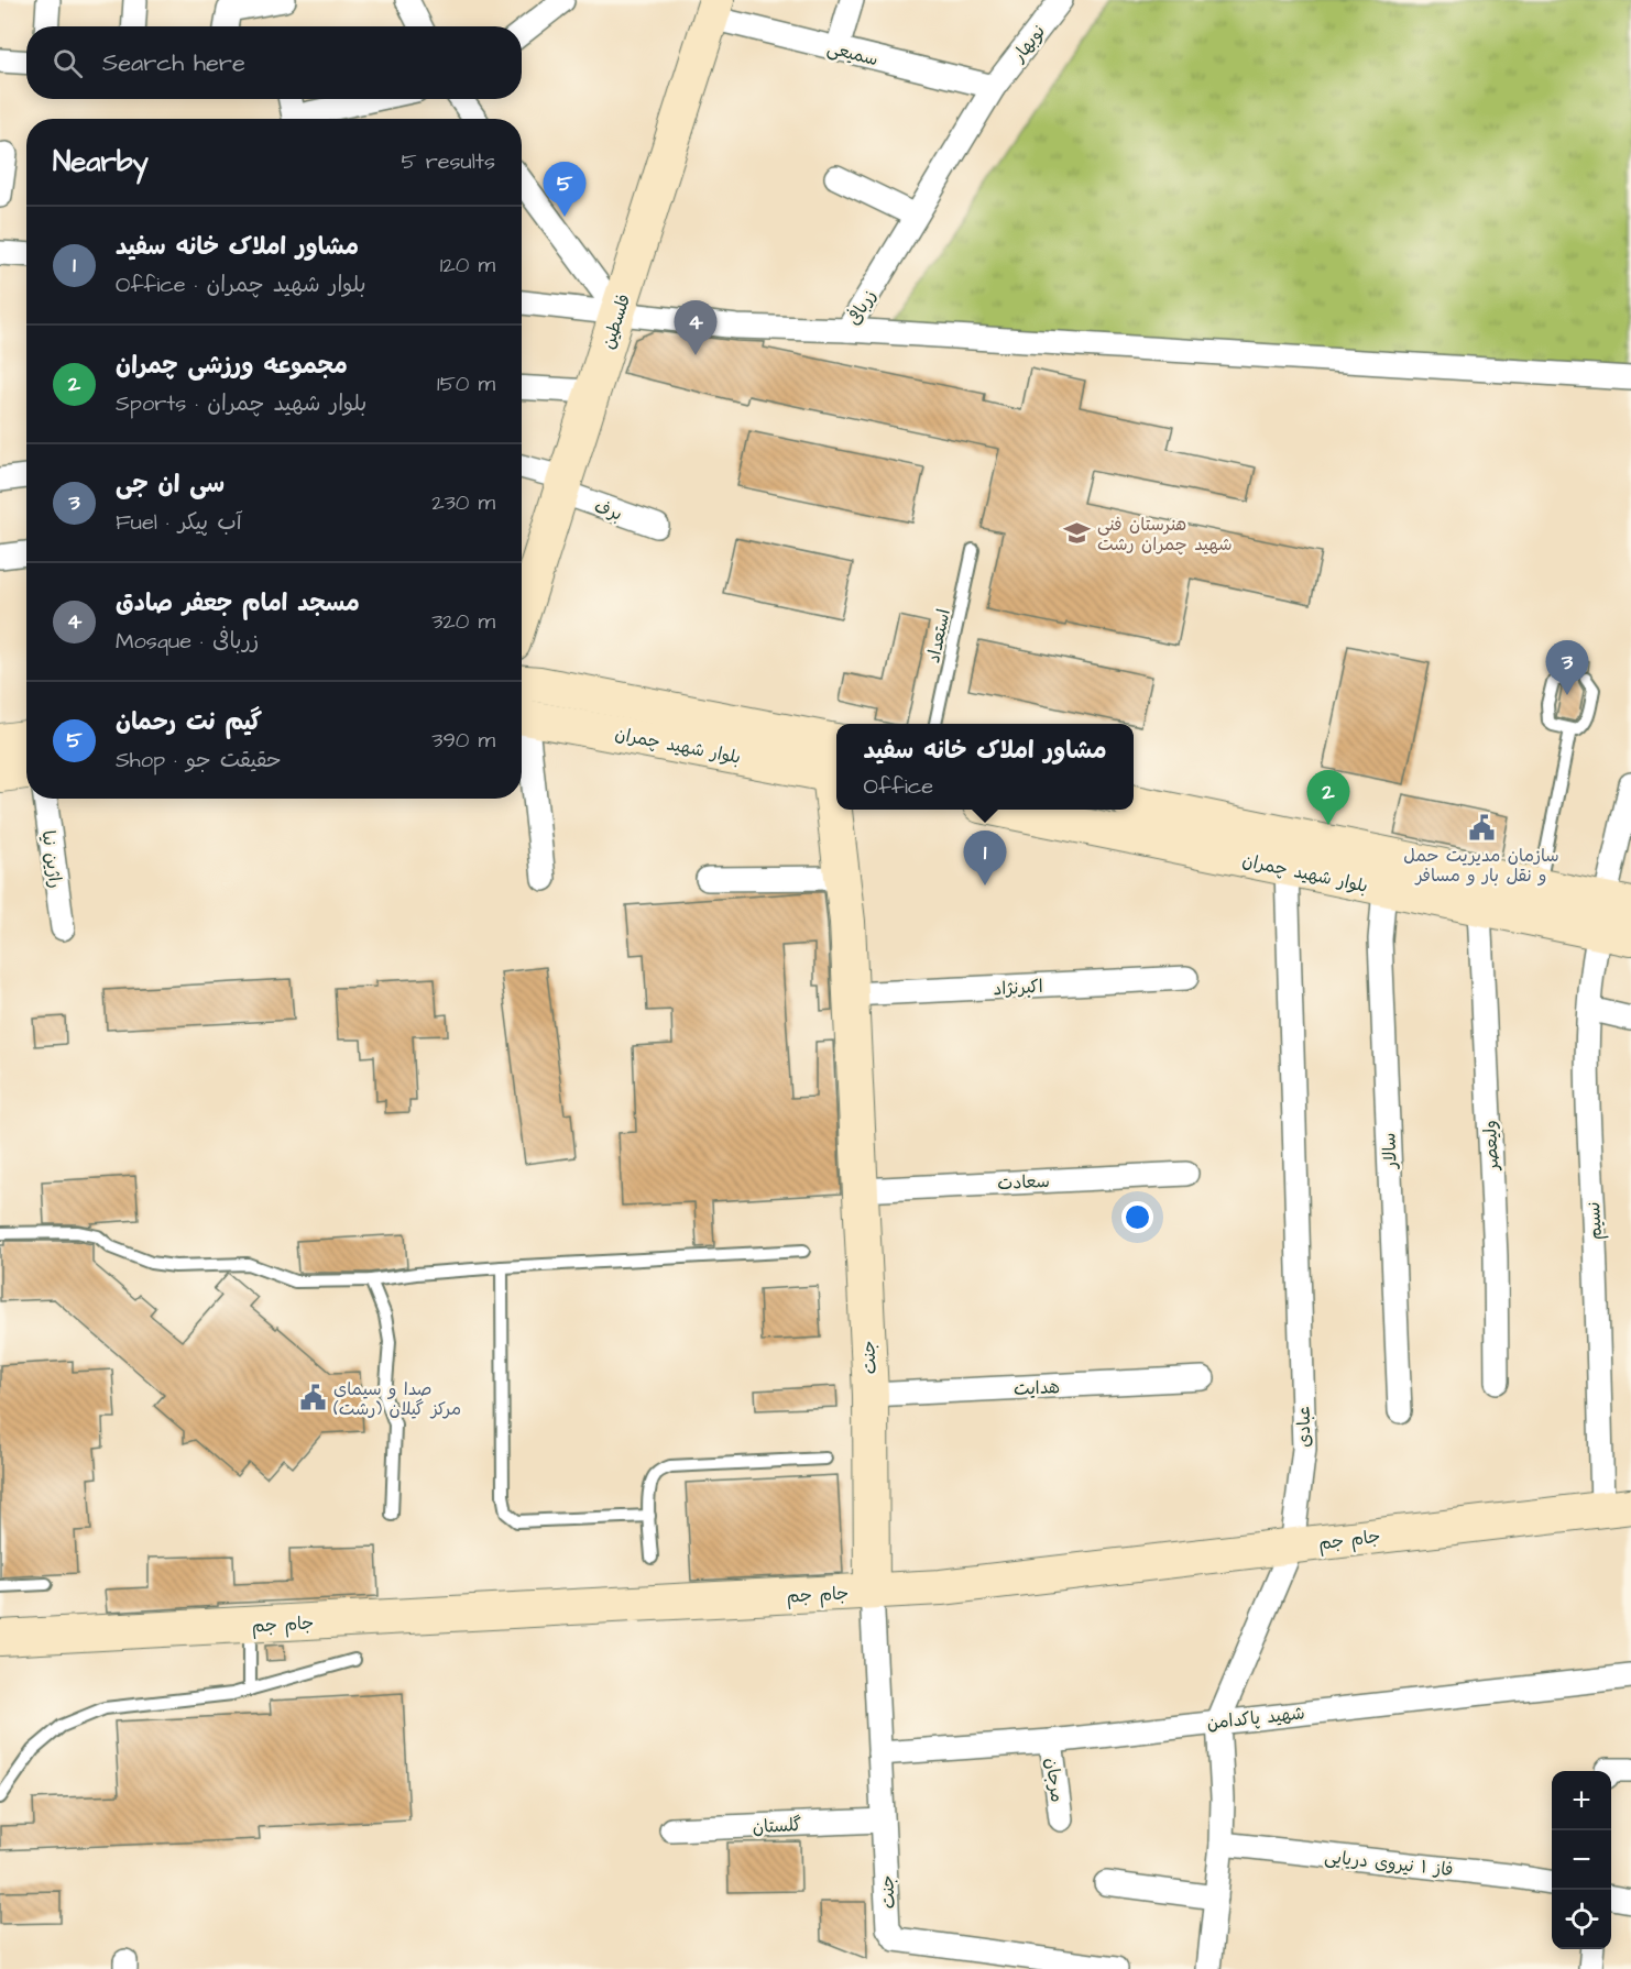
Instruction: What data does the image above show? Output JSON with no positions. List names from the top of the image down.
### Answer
{
  "streets": {
    "street": [
      "نوبهار",
      "سمیعی",
      "زربافی",
      "فلسطین",
      "برف",
      "بلوار شهید چمران",
      "راژین نیا",
      "اکبرنژاد",
      "ولیعصر",
      "سالار",
      "سعادت",
      "نسیم",
      "جنت",
      "هدایت",
      "عبادی",
      "جام جم",
      "شهید پاکدامن",
      "مرجان",
      "گلستان",
      "فاز ۱ نیروی دریایی"
    ],
    "lane": ["استعداد"]
  },
  "crossings": [
    ["نوبهار", "سمیعی"],
    ["نوبهار", "زربافی"],
    ["سمیعی", "زربافی"],
    ["سمیعی", "فلسطین"],
    ["زربافی", "فلسطین"],
    ["فلسطین", "برف"],
    ["بلوار شهید چمران", "ولیعصر"],
    ["بلوار شهید چمران", "سالار"],
    ["بلوار شهید چمران", "نسیم"],
    ["بلوار شهید چمران", "عبادی"],
    ["اکبرنژاد", "جنت"],
    ["سعادت", "جنت"],
    ["نسیم", "جام جم"],
    ["جنت", "هدایت"],
    ["جنت", "جام جم"],
    ["جنت", "شهید پاکدامن"],
    ["جنت", "گلستان"],
    ["عبادی", "جام جم"],
    ["عبادی", "شهید پاکدامن"],
    ["عبادی", "فاز ۱ نیروی دریایی"],
    ["شهید پاکدامن", "مرجان"]
  ],
  "places": {
    "school or university": ["هنرستان فنی شهید چمران رشت"],
    "public building": ["سازمان مدیریت حمل و نقل بار و مسافر", "صدا و سیمای مرکز گیلان (رشت)"]
  },
  "page": {
    "search": "Search here",
    "heading": ["Nearby", "5 results"],
    "pins": [
      "5",
      "4",
      "3",
      "2",
      "1"
    ],
    "list": [
      {
        "mark": "1",
        "name": "مشاور املاک خانه سفید",
        "note": "Office · بلوار شهید چمران",
        "value": "120 m"
      },
      {
        "mark": "2",
        "name": "مجموعه ورزشی چمران",
        "note": "Sports · بلوار شهید چمران",
        "value": "150 m"
      },
      {
        "mark": "3",
        "name": "سی ان جی",
        "note": "Fuel · آب پیکر",
        "value": "230 m"
      },
      {
        "mark": "4",
        "name": "مسجد امام جعفر صادق",
        "note": "Mosque · زربافی",
        "value": "320 m"
      },
      {
        "mark": "5",
        "name": "گیم نت رحمان",
        "note": "Shop · حقیقت جو",
        "value": "390 m"
      }
    ],
    "popup": ["مشاور املاک خانه سفید", "Office"],
    "map_buttons": ["+", "−"]
  }
}
